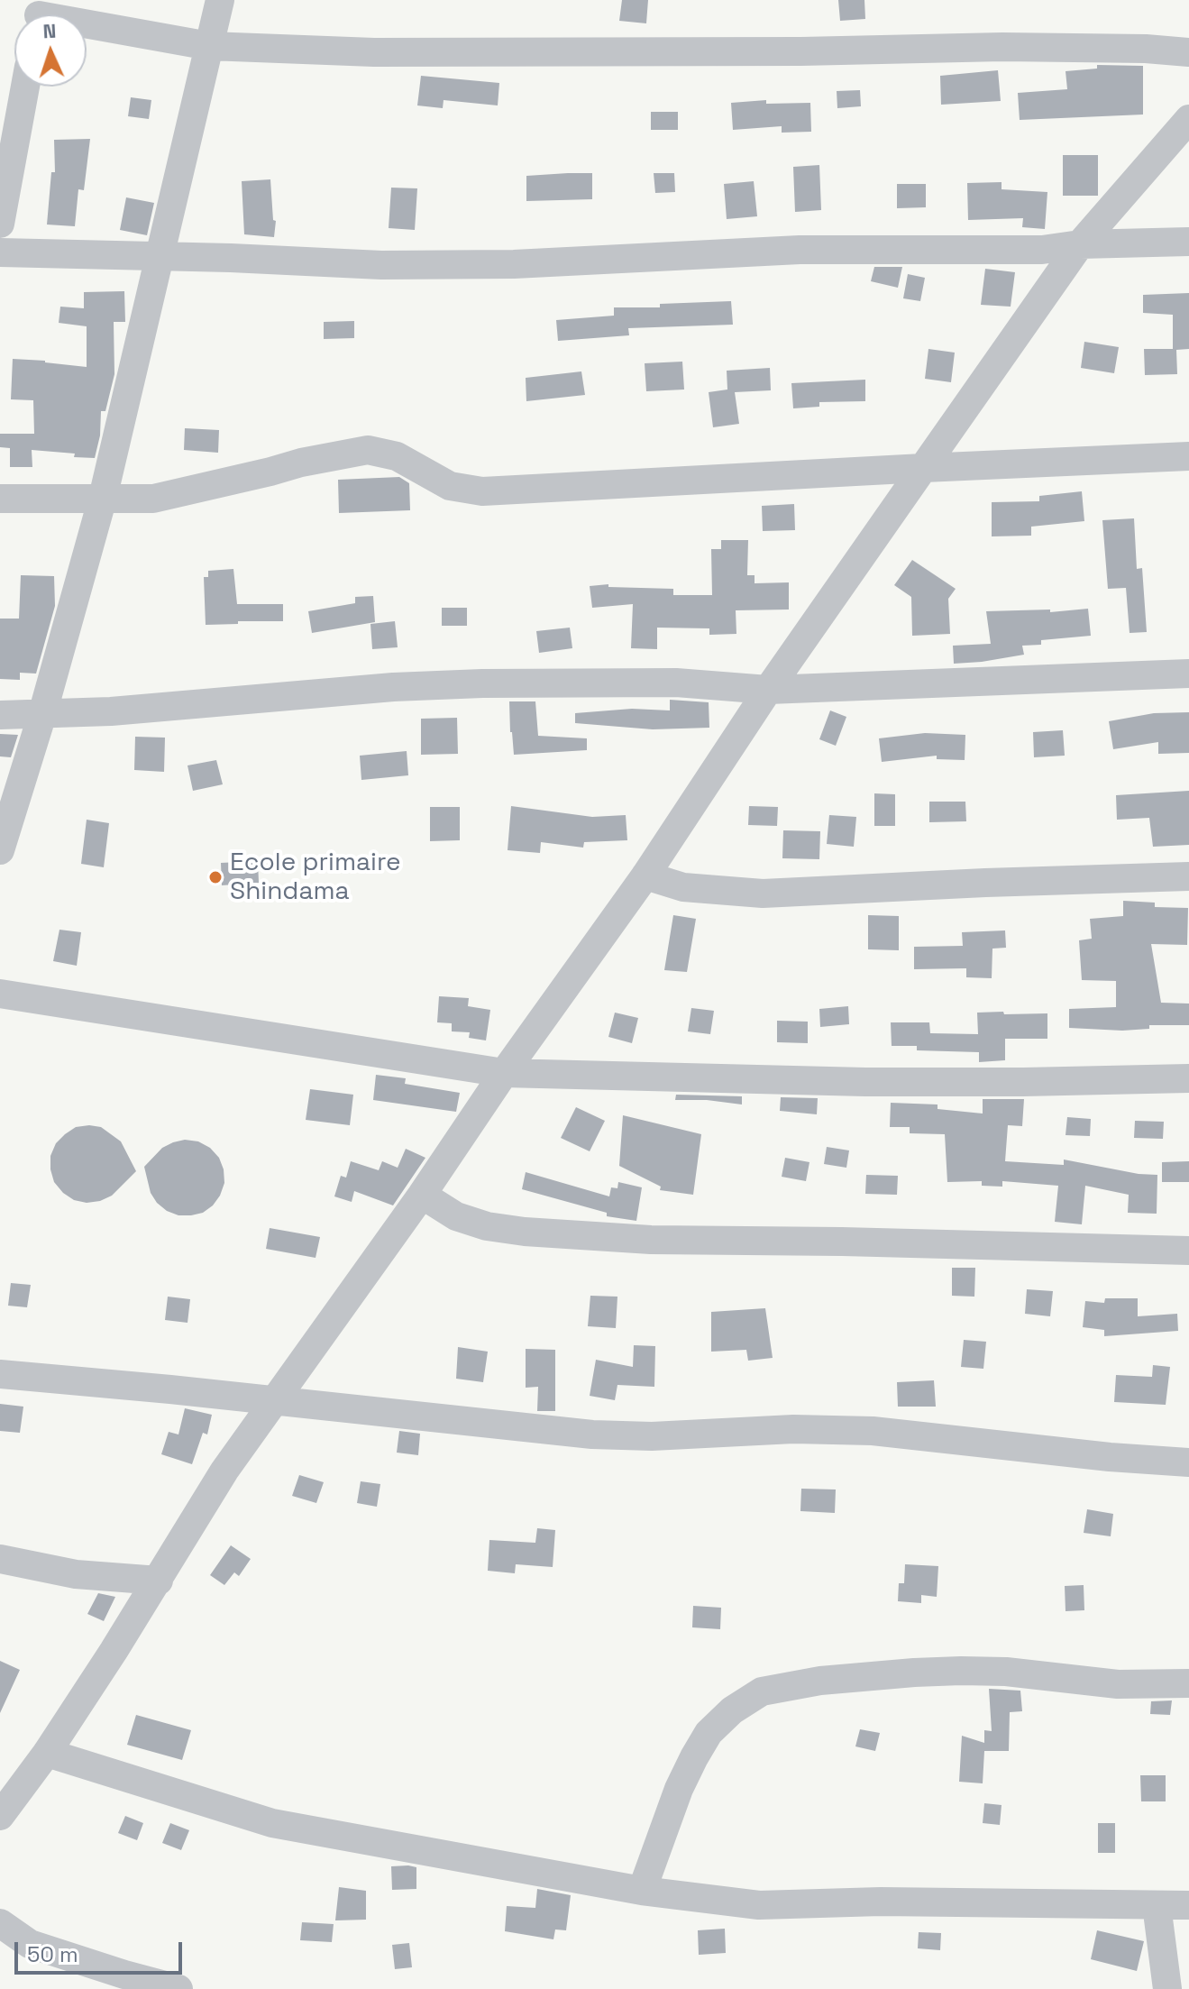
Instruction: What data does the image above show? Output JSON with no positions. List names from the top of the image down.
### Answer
{
  "places": ["Ecole primaire Shindama"],
  "scale_bar": "50 m",
  "north": "top"
}
